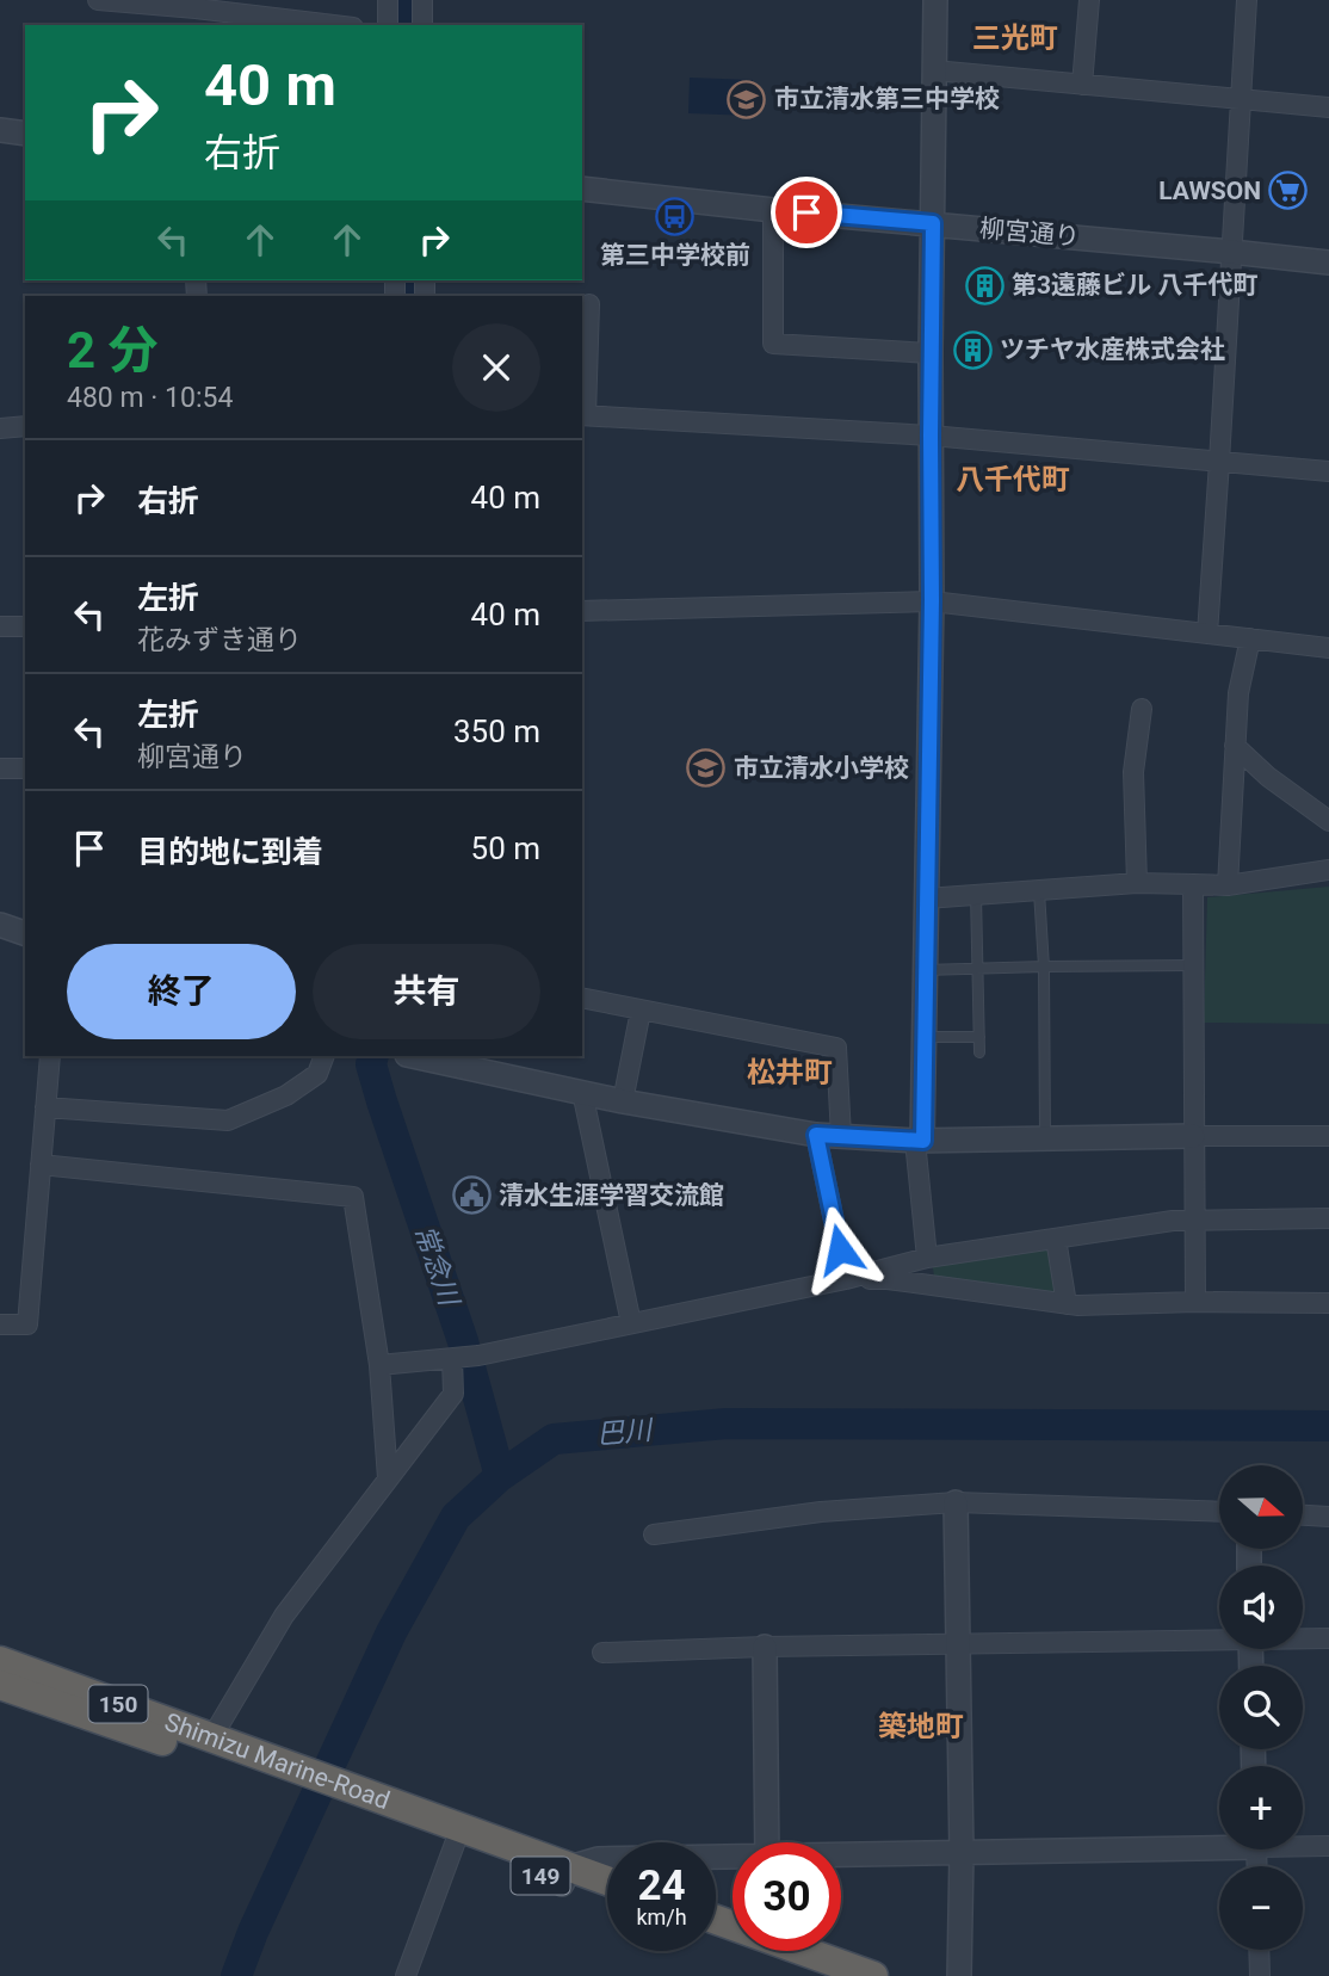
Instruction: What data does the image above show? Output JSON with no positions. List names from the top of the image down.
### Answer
{
  "streets": {
    "highway": ["150", "Shimizu Marine-Road", "149"],
    "street": ["柳宮通り"]
  },
  "crossings": [
    ["Shimizu Marine-Road", "149"]
  ],
  "districts": [
    "三光町",
    "八千代町",
    "松井町",
    "築地町"
  ],
  "water": ["常念川", "巴川"],
  "places": {
    "school or university": ["市立清水第三中学校", "市立清水小学校"],
    "supermarket": ["LAWSON"],
    "bus stop": ["第三中学校前"],
    "building": ["第3遠藤ビル 八千代町", "ツチヤ水産株式会社"],
    "public building": ["清水生涯学習交流館"]
  },
  "north": "right",
  "page": {
    "turn": ["40 m", "右折"],
    "heading": ["2 分", "480 m · 10:54"],
    "list": [
      {
        "name": "右折",
        "value": "40 m"
      },
      {
        "name": "左折",
        "note": "花みずき通り",
        "value": "40 m"
      },
      {
        "name": "左折",
        "note": "柳宮通り",
        "value": "350 m"
      },
      {
        "name": "目的地に到着",
        "value": "50 m"
      }
    ],
    "buttons": ["終了", "共有"],
    "map_buttons": ["+", "−"],
    "speed": "24 km/h",
    "limit": "30"
  }
}
